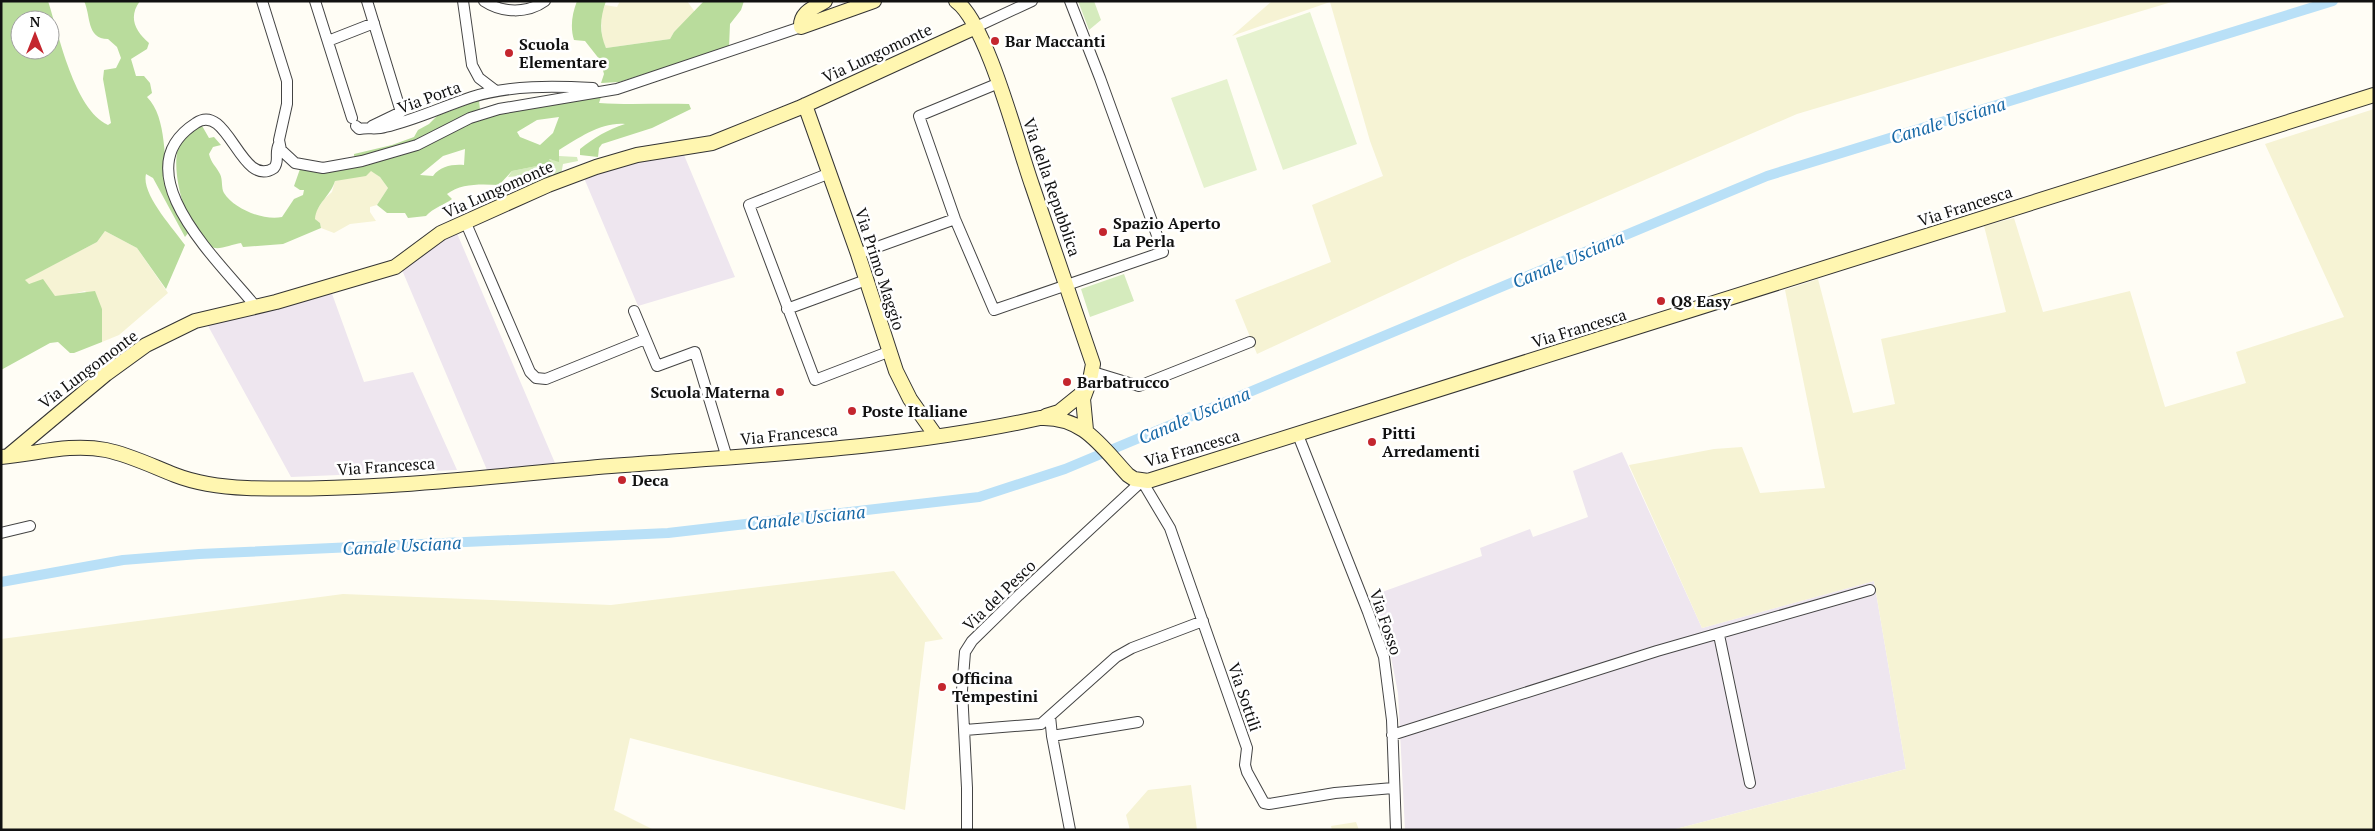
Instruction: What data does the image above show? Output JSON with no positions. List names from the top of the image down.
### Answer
{
  "streets": {
    "main road": [
      "Via Lungomonte",
      "Via della Repubblica",
      "Via Francesca",
      "Via Primo Maggio"
    ],
    "street": [
      "Via Porta",
      "Via del Pesco",
      "Via Fosso",
      "Via Sottili"
    ]
  },
  "crossings": [
    ["Via Lungomonte", "Via della Repubblica"],
    ["Via Lungomonte", "Via Francesca"],
    ["Via Lungomonte", "Via Primo Maggio"],
    ["Via Francesca", "Via Primo Maggio"],
    ["Via Francesca", "Via del Pesco"],
    ["Via Francesca", "Via Fosso"],
    ["Via Francesca", "Via Sottili"],
    ["Via del Pesco", "Via Sottili"],
    ["Via Fosso", "Via Sottili"]
  ],
  "water": ["Canale Usciana"],
  "places": [
    "Bar Maccanti",
    "Scuola Elementare",
    "Spazio Aperto La Perla",
    "Q8 Easy",
    "Barbatrucco",
    "Scuola Materna",
    "Poste Italiane",
    "Pitti Arredamenti",
    "Deca",
    "Officina Tempestini"
  ],
  "north": "top"
}
